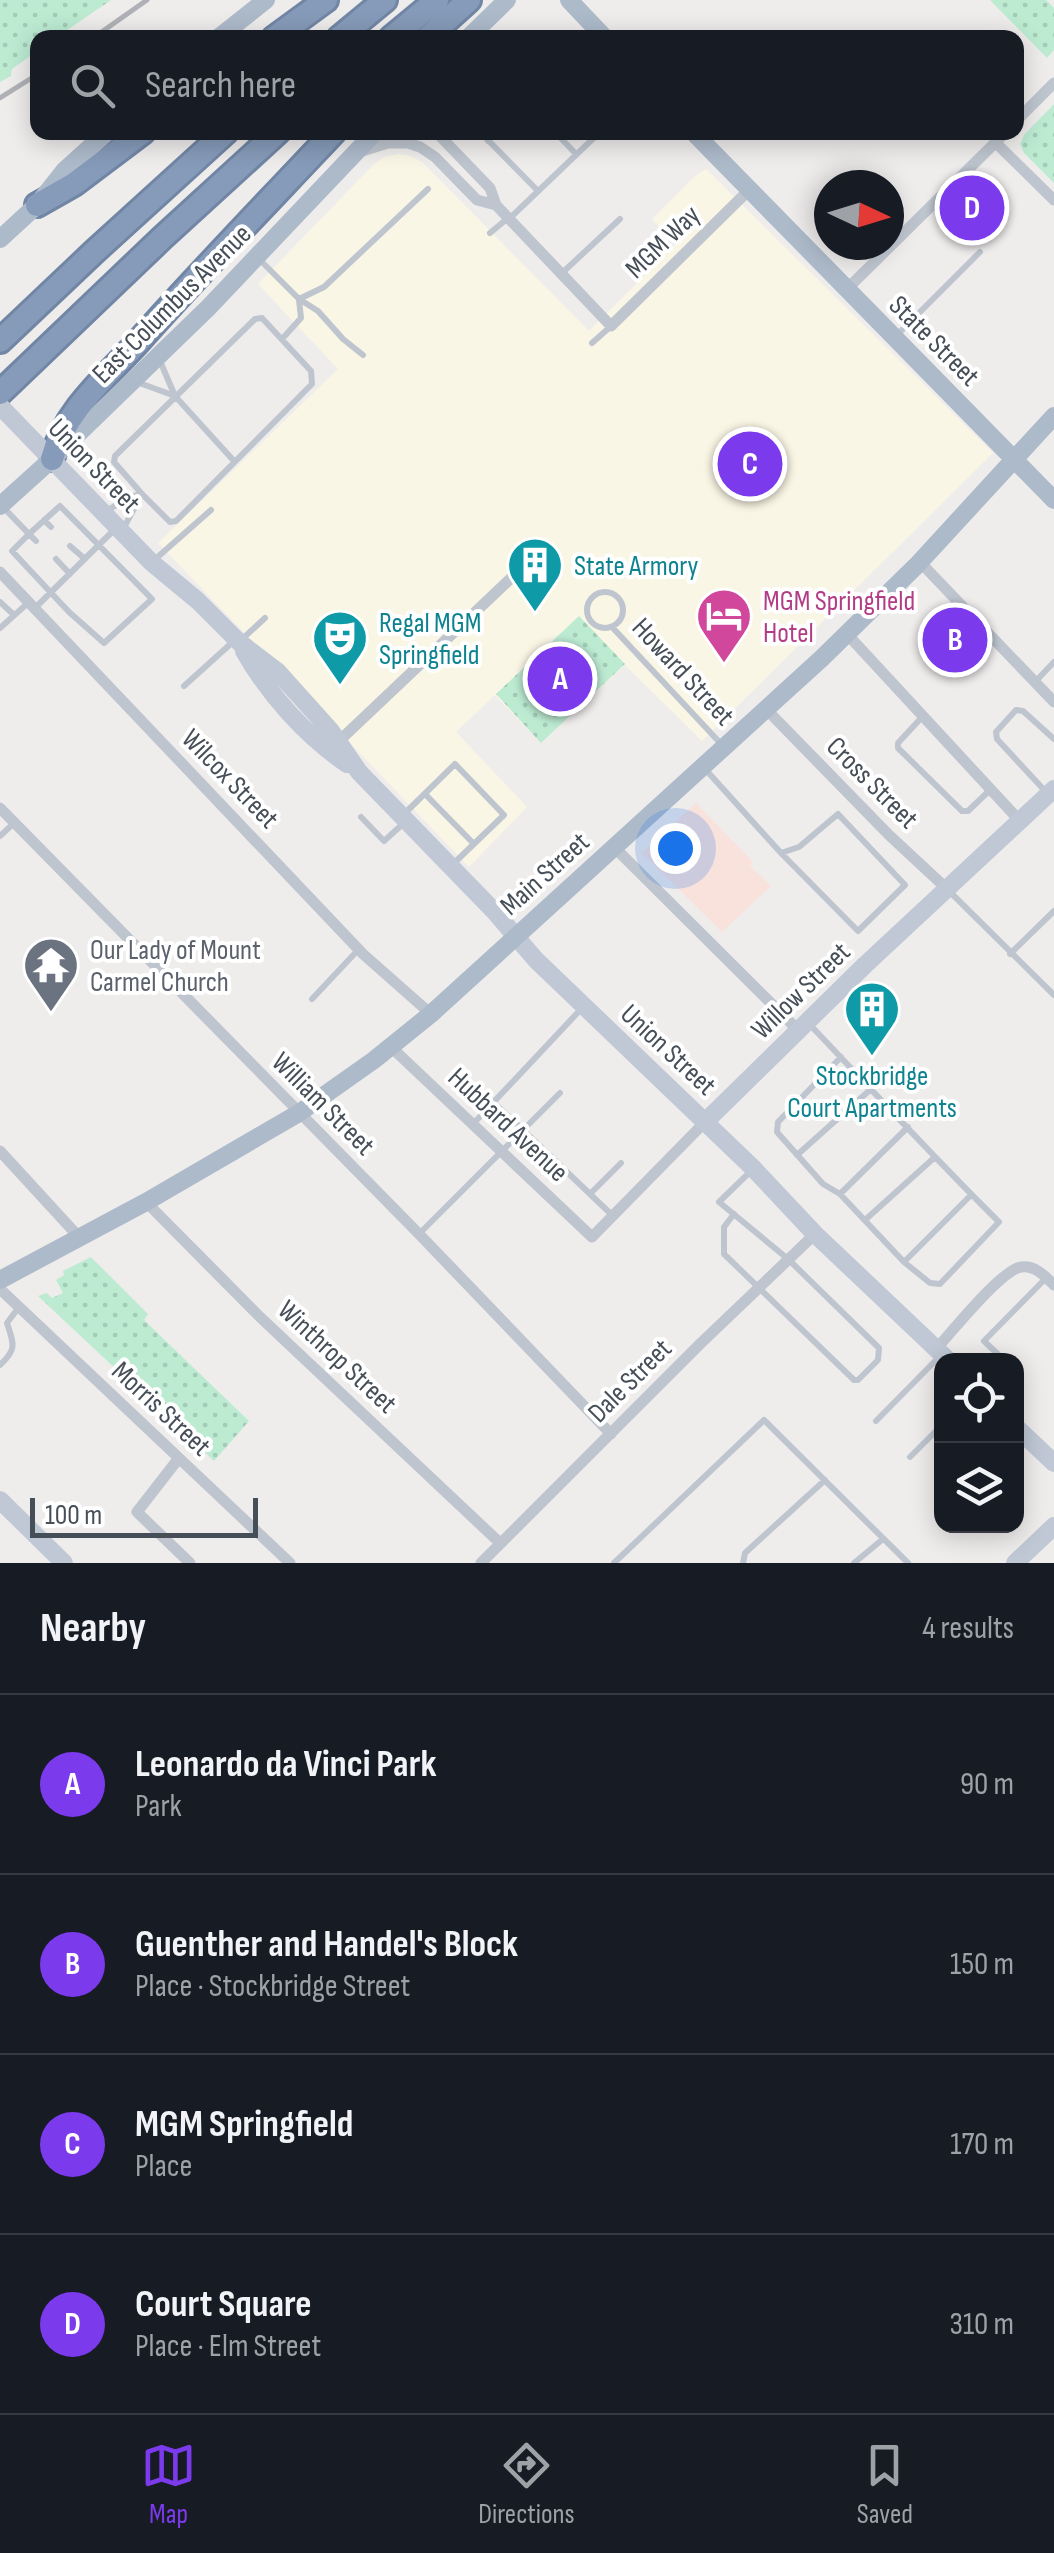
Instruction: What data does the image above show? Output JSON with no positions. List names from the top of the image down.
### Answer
{
  "streets": {
    "main road": ["East Columbus Avenue", "State Street", "Main Street"],
    "street": [
      "MGM Way",
      "Union Street",
      "Wilcox Street",
      "Cross Street",
      "Willow Street",
      "William Street",
      "Hubbard Avenue",
      "Winthrop Street",
      "Dale Street",
      "Morris Street"
    ],
    "lane": ["Howard Street"]
  },
  "crossings": [
    ["MGM Way", "State Street"],
    ["East Columbus Avenue", "Union Street"],
    ["State Street", "Main Street"],
    ["Union Street", "Main Street"],
    ["Union Street", "Willow Street"],
    ["Union Street", "Dale Street"],
    ["Howard Street", "Main Street"],
    ["Wilcox Street", "Main Street"],
    ["Cross Street", "Main Street"],
    ["Cross Street", "Willow Street"],
    ["Main Street", "William Street"],
    ["Main Street", "Hubbard Avenue"],
    ["Main Street", "Winthrop Street"],
    ["Willow Street", "Hubbard Avenue"],
    ["William Street", "Dale Street"],
    ["Winthrop Street", "Dale Street"]
  ],
  "places": {
    "building": ["State Armory", "Stockbridge Court Apartments"],
    "hotel": ["MGM Springfield Hotel"],
    "theatre": ["Regal MGM Springfield"],
    "temple": ["Our Lady of Mount Carmel Church"]
  },
  "scale_bar": "100 m",
  "north": "right",
  "page": {
    "search": "Search here",
    "pins": [
      "D",
      "C",
      "B",
      "A"
    ],
    "scale": "100 m",
    "heading": ["Nearby", "4 results"],
    "list": [
      {
        "mark": "A",
        "name": "Leonardo da Vinci Park",
        "note": "Park",
        "value": "90 m"
      },
      {
        "mark": "B",
        "name": "Guenther and Handel's Block",
        "note": "Place · Stockbridge Street",
        "value": "150 m"
      },
      {
        "mark": "C",
        "name": "MGM Springfield",
        "note": "Place",
        "value": "170 m"
      },
      {
        "mark": "D",
        "name": "Court Square",
        "note": "Place · Elm Street",
        "value": "310 m"
      }
    ],
    "nav": ["Map", "Directions", "Saved"]
  }
}
